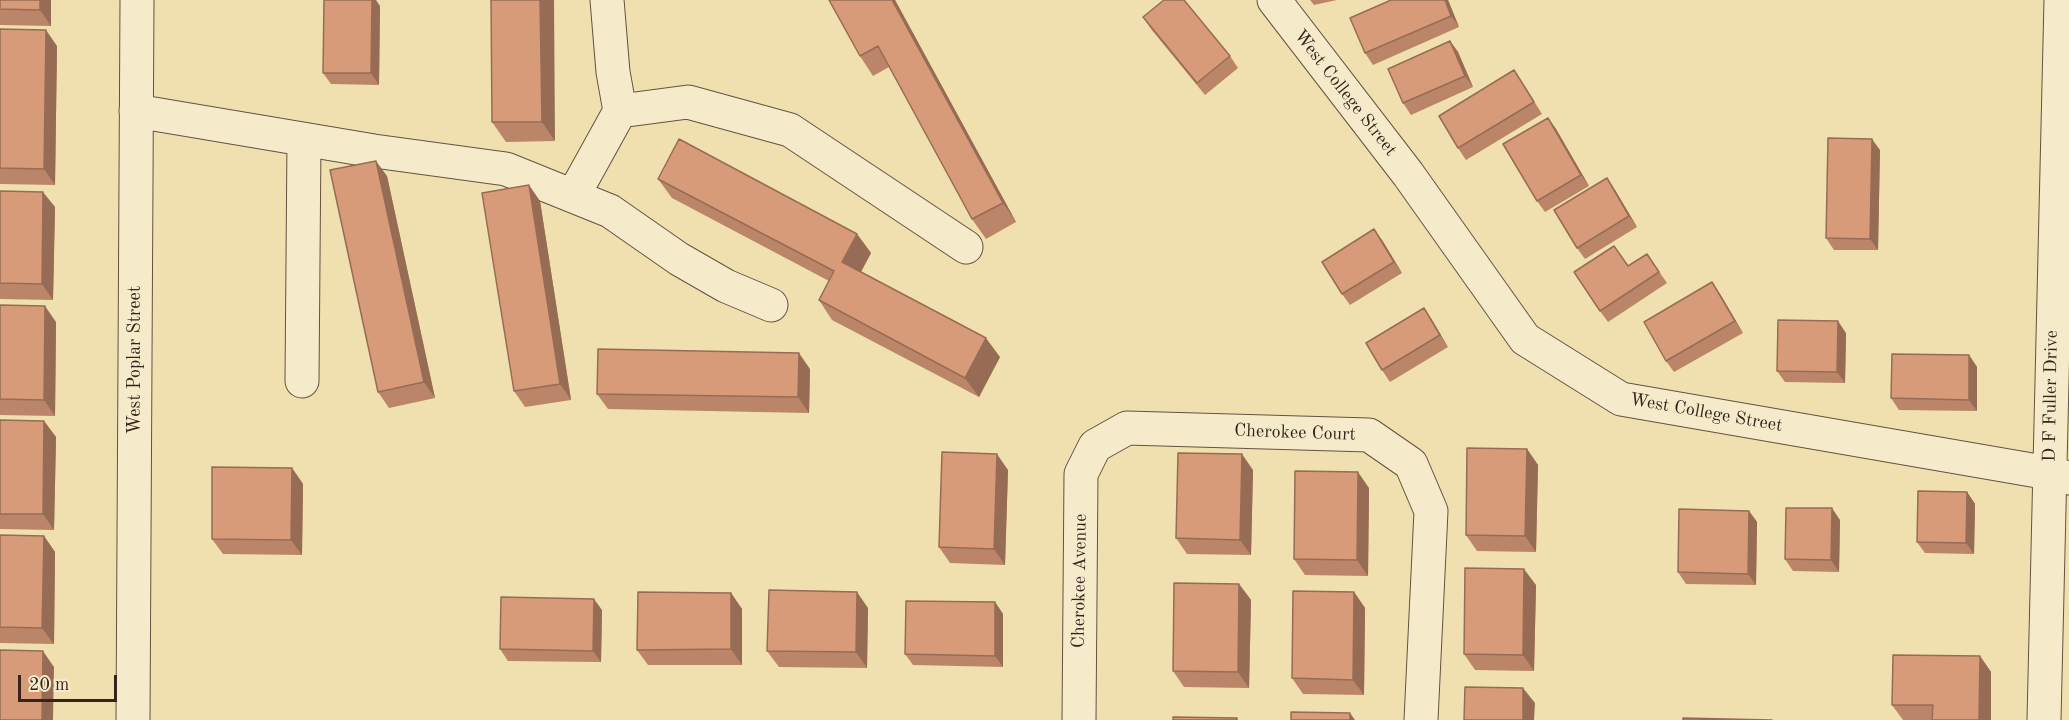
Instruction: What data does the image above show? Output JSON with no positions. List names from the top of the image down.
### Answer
{
  "streets": {
    "street": [
      "West College Street",
      "West Poplar Street",
      "D F Fuller Drive",
      "Cherokee Court",
      "Cherokee Avenue"
    ]
  },
  "crossings": [
    ["West College Street", "D F Fuller Drive"],
    ["Cherokee Court", "Cherokee Avenue"]
  ],
  "scale_bar": "20 m"
}
